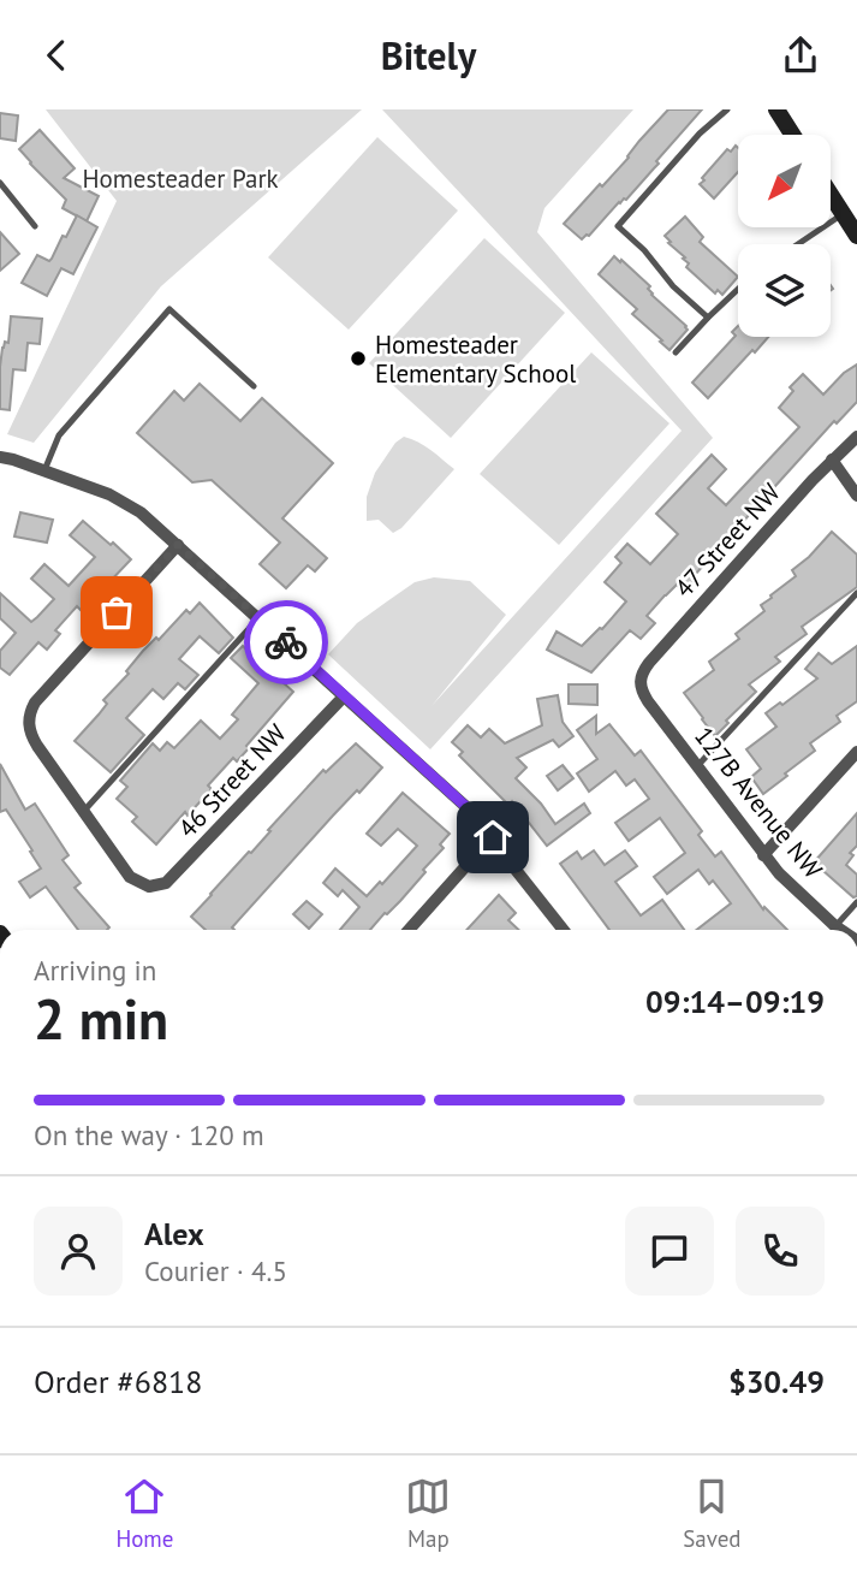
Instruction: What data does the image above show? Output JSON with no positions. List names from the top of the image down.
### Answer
{
  "streets": {
    "street": ["47 Street NW", "46 Street NW", "127B Avenue NW"]
  },
  "crossings": [
    ["47 Street NW", "127B Avenue NW"]
  ],
  "parks": ["Homesteader Park"],
  "places": ["Homesteader Elementary School"],
  "north": "bottom left",
  "page": {
    "header": "Bitely",
    "heading": ["2 min", "Arriving in", "09:14–09:19"],
    "panel": [
      "Alex",
      "Courier · 4.5",
      "Order #6818",
      "$30.49"
    ],
    "bar": "On the way · 120 m",
    "tabs": ["Home", "Map", "Saved"]
  }
}
